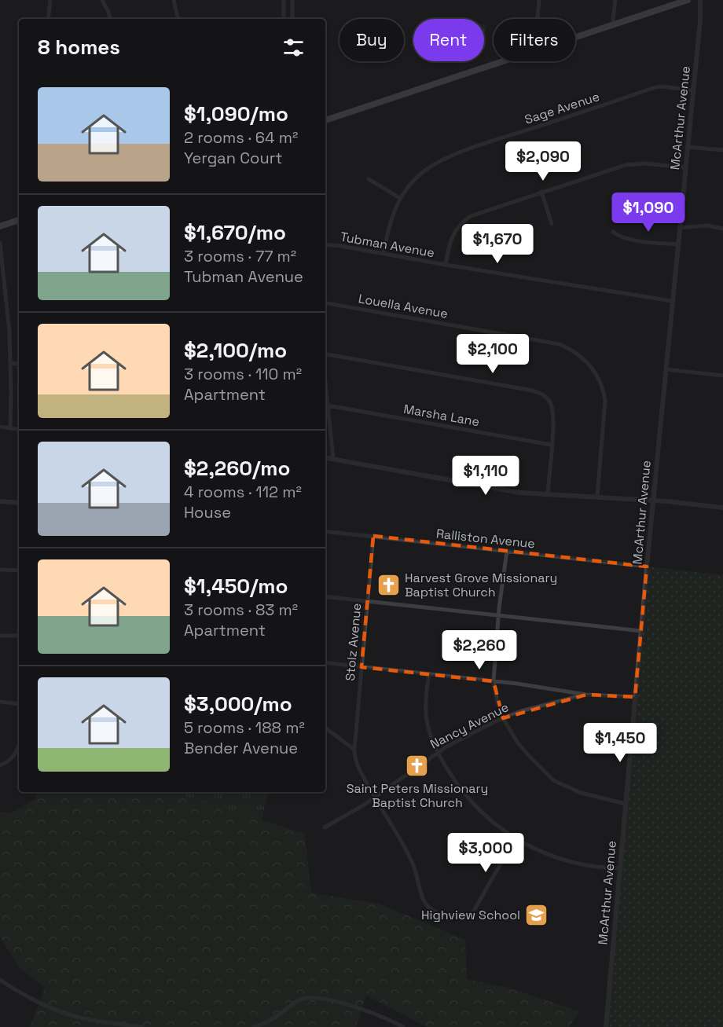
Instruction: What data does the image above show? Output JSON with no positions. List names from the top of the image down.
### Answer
{
  "streets": {
    "street": [
      "Sage Avenue",
      "McArthur Avenue",
      "Tubman Avenue",
      "Louella Avenue",
      "Marsha Lane",
      "Ralliston Avenue",
      "Stolz Avenue",
      "Nancy Avenue"
    ]
  },
  "crossings": [
    ["Sage Avenue", "McArthur Avenue"],
    ["Sage Avenue", "Tubman Avenue"],
    ["McArthur Avenue", "Tubman Avenue"],
    ["McArthur Avenue", "Ralliston Avenue"],
    ["Ralliston Avenue", "Stolz Avenue"]
  ],
  "places": {
    "church": ["Harvest Grove Missionary Baptist Church", "Saint Peters Missionary Baptist Church"],
    "school or university": ["Highview School"]
  },
  "page": {
    "chip": ["Buy", "Rent", "Filters"],
    "heading": "8 homes",
    "list": [
      {
        "name": "$1,090/mo",
        "note": "2 rooms · 64 m² · Yergan Court"
      },
      {
        "name": "$1,670/mo",
        "note": "3 rooms · 77 m² · Tubman Avenue"
      },
      {
        "name": "$2,100/mo",
        "note": "3 rooms · 110 m² · Apartment"
      },
      {
        "name": "$2,260/mo",
        "note": "4 rooms · 112 m² · House"
      },
      {
        "name": "$1,450/mo",
        "note": "3 rooms · 83 m² · Apartment"
      },
      {
        "name": "$3,000/mo",
        "note": "5 rooms · 188 m² · Bender Avenue"
      }
    ],
    "price": [
      "$2,090",
      "$1,090",
      "$1,670",
      "$2,100",
      "$1,110",
      "$2,260",
      "$1,450",
      "$3,000"
    ]
  }
}
